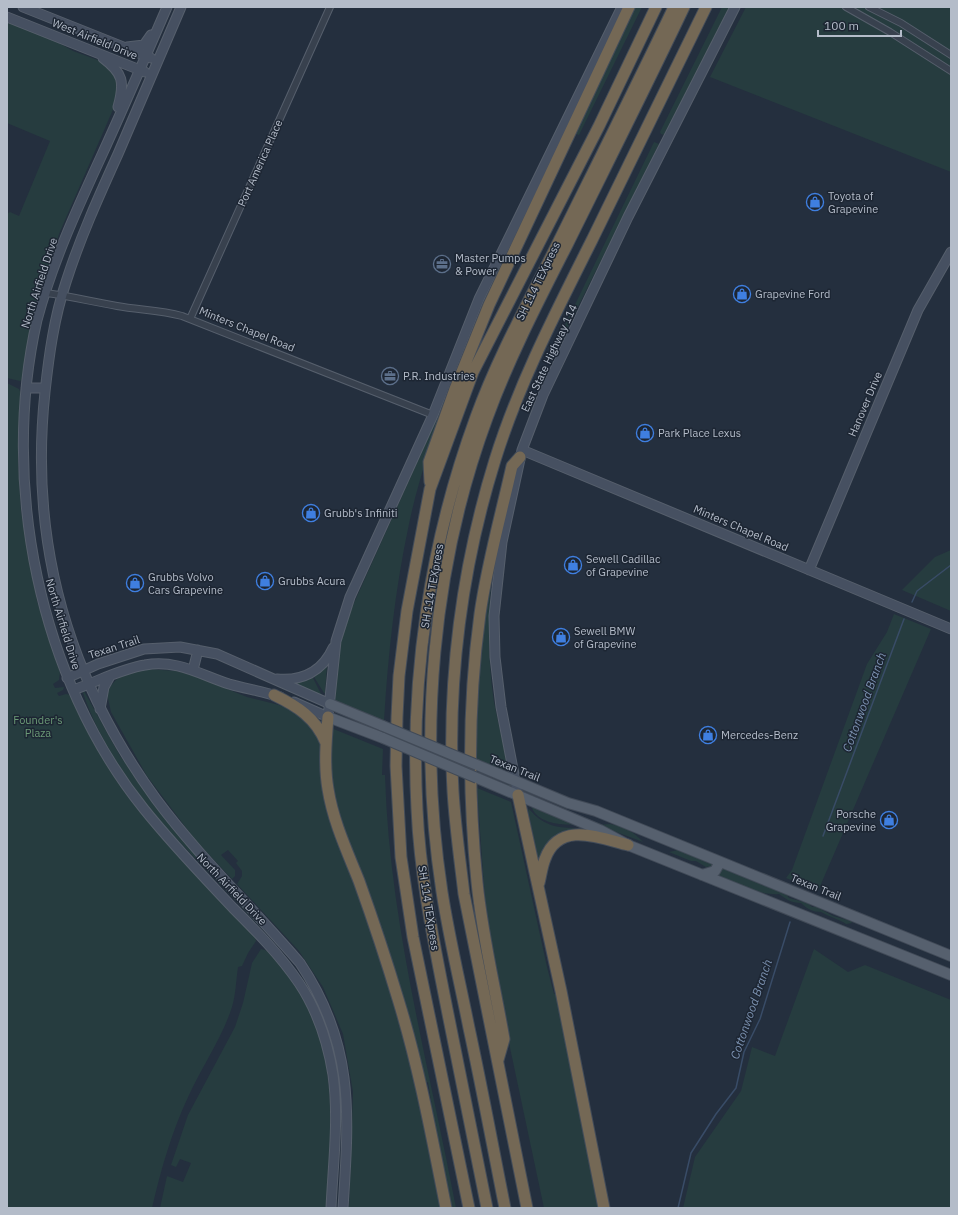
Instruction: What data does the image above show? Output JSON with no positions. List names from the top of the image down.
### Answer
{
  "streets": {
    "highway": ["SH 114 TEXpress"],
    "main road": [
      "West Airfield Drive",
      "North Airfield Drive",
      "Minters Chapel Road",
      "East State Highway 114",
      "Hanover Drive",
      "Texan Trail"
    ],
    "street": ["Port America Place"]
  },
  "crossings": [
    ["West Airfield Drive", "North Airfield Drive"],
    ["Port America Place", "Minters Chapel Road"],
    ["North Airfield Drive", "Minters Chapel Road"],
    ["North Airfield Drive", "Texan Trail"],
    ["Minters Chapel Road", "East State Highway 114"],
    ["Minters Chapel Road", "Hanover Drive"],
    ["East State Highway 114", "Texan Trail"]
  ],
  "water": ["Cottonwood Branch"],
  "parks": ["Founder's Plaza"],
  "places": {
    "shop": [
      "Toyota of Grapevine",
      "Grapevine Ford",
      "Park Place Lexus",
      "Grubb's Infiniti",
      "Sewell Cadillac of Grapevine",
      "Grubbs Acura",
      "Grubbs Volvo Cars Grapevine",
      "Sewell BMW of Grapevine",
      "Mercedes-Benz",
      "Porsche Grapevine"
    ],
    "office": ["Master Pumps & Power", "P.R. Industries"]
  },
  "scale_bar": "100 m"
}
